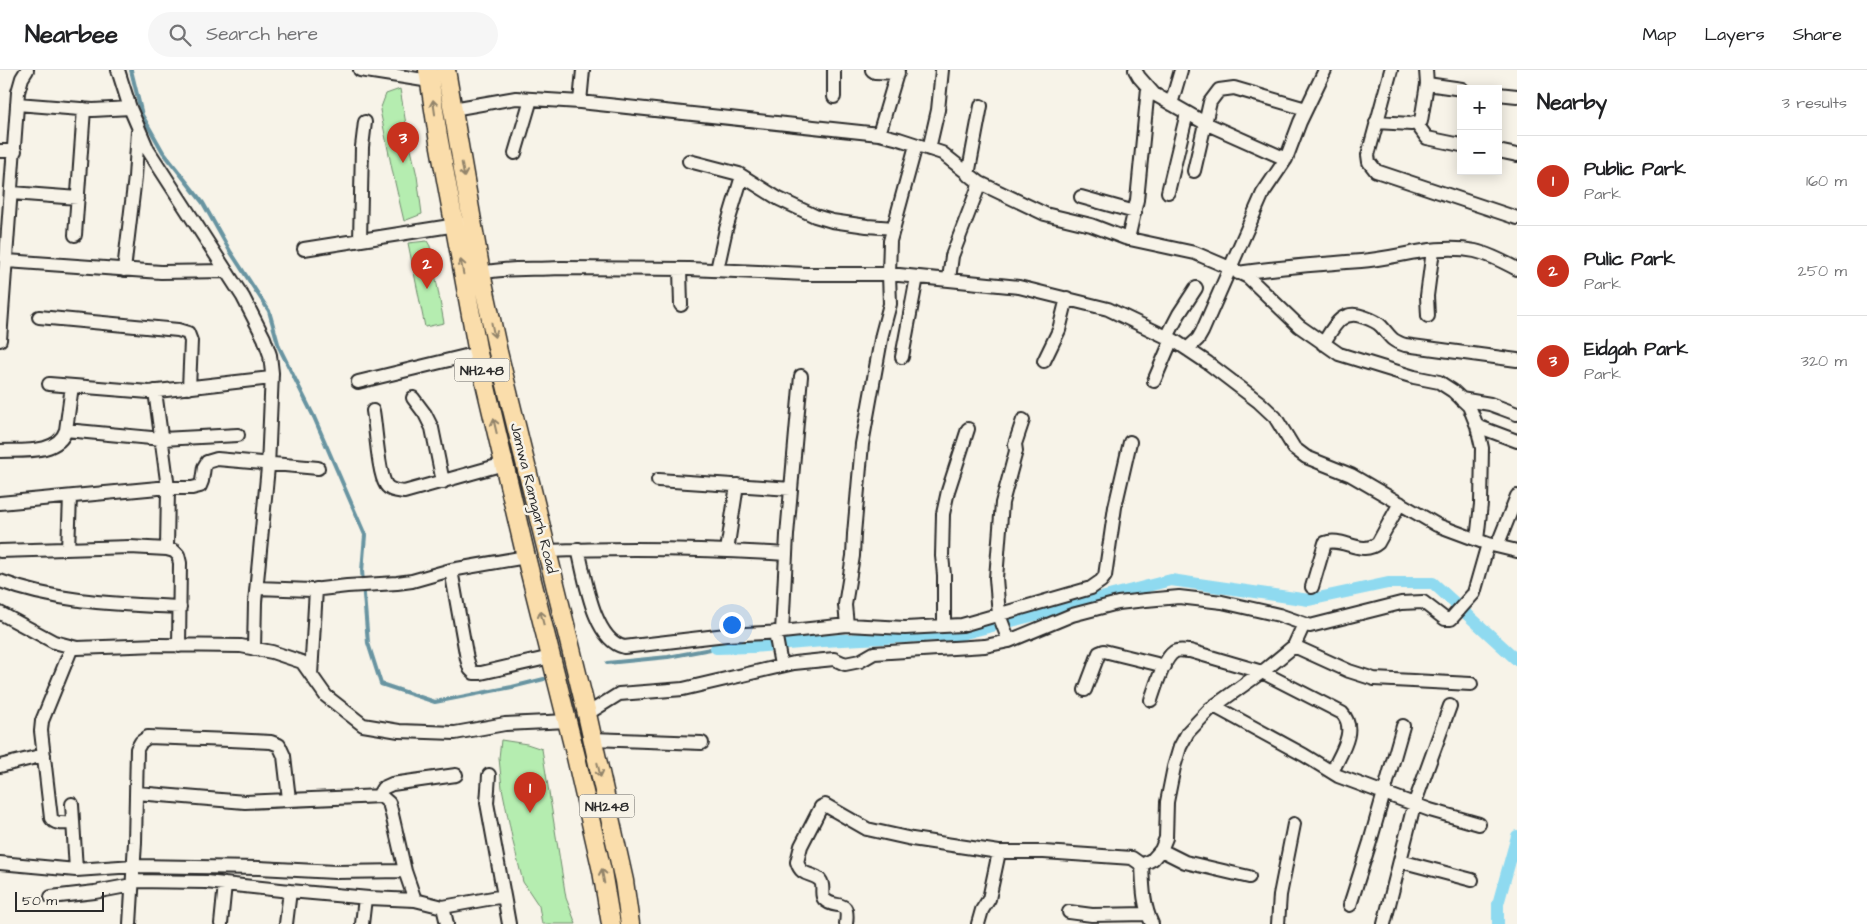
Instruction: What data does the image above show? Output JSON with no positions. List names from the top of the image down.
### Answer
{
  "streets": {
    "highway": ["NH248", "Jamwa Ramgarh Road"]
  },
  "scale_bar": "50 m",
  "page": {
    "header": "Nearbee",
    "search": "Search here",
    "nav": ["Map", "Layers", "Share"],
    "heading": ["Nearby", "3 results"],
    "map_buttons": ["+", "−"],
    "pins": ["3", "2", "1"],
    "list": [
      {
        "mark": "1",
        "name": "Public Park",
        "note": "Park",
        "value": "160 m"
      },
      {
        "mark": "2",
        "name": "Pulic Park",
        "note": "Park",
        "value": "250 m"
      },
      {
        "mark": "3",
        "name": "Eidgah Park",
        "note": "Park",
        "value": "320 m"
      }
    ],
    "scale": "50 m"
  }
}
